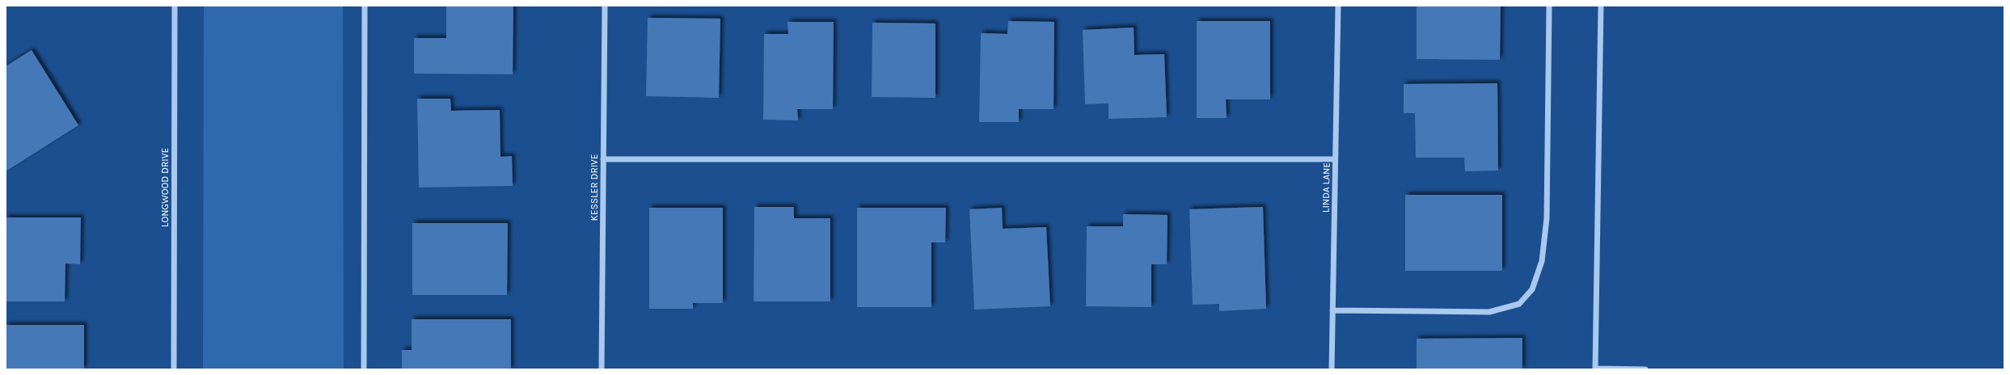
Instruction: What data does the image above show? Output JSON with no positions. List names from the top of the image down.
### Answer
{
  "streets": {
    "street": ["LONGWOOD DRIVE", "KESSLER DRIVE", "LINDA LANE"]
  }
}
